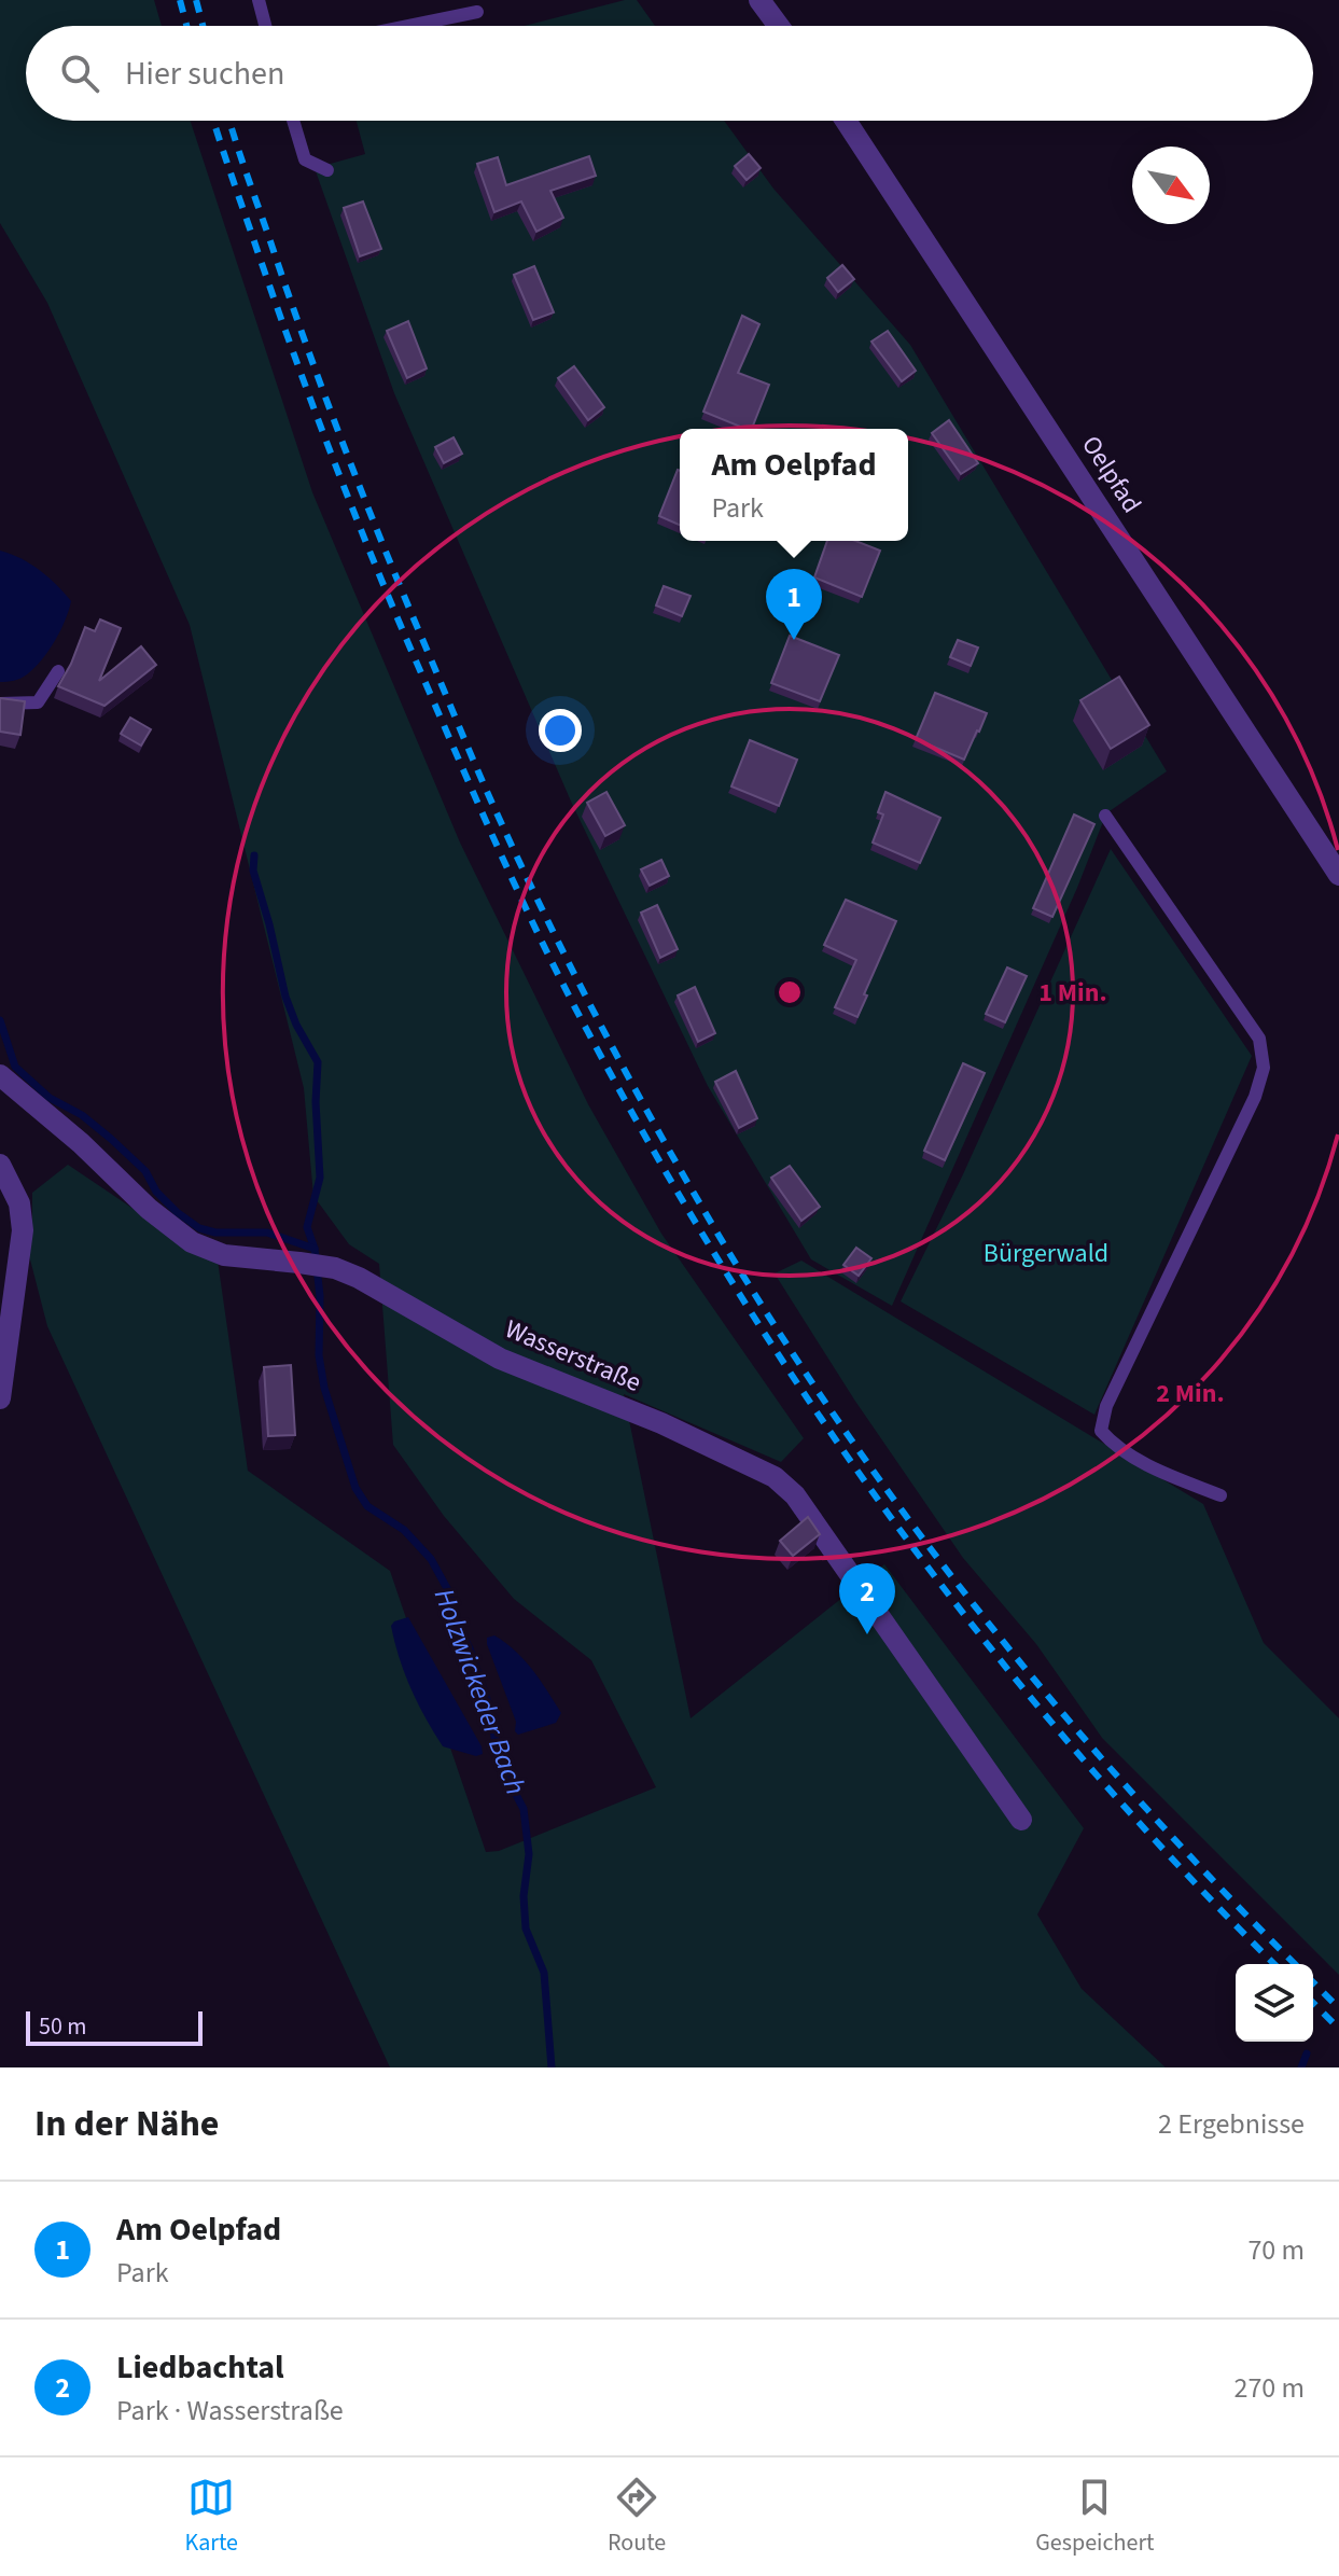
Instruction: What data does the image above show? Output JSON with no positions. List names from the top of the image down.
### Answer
{
  "streets": {
    "street": ["Oelpfad", "Wasserstraße"]
  },
  "water": ["Holzwickeder Bach"],
  "parks": ["Bürgerwald"],
  "scale_bar": "50 m",
  "north": "bottom right",
  "page": {
    "search": "Hier suchen",
    "popup": ["Am Oelpfad", "Park"],
    "pins": ["1", "2"],
    "scale": "50 m",
    "heading": ["In der Nähe", "2 Ergebnisse"],
    "list": [
      {
        "mark": "1",
        "name": "Am Oelpfad",
        "note": "Park",
        "value": "70 m"
      },
      {
        "mark": "2",
        "name": "Liedbachtal",
        "note": "Park · Wasserstraße",
        "value": "270 m"
      }
    ],
    "nav": ["Karte", "Route", "Gespeichert"]
  },
  "rings": ["1 Min.", "2 Min."]
}
